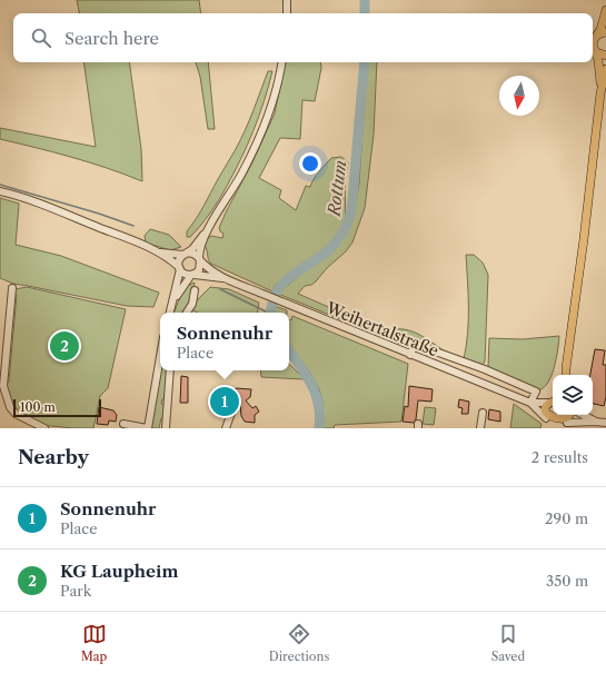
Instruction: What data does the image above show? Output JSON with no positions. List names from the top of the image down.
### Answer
{
  "streets": {
    "street": ["Weihertalstraße"]
  },
  "water": ["Rottum"],
  "scale_bar": "100 m",
  "north": "bottom",
  "page": {
    "search": "Search here",
    "popup": ["Sonnenuhr", "Place"],
    "pins": ["2", "1"],
    "scale": "100 m",
    "heading": ["Nearby", "2 results"],
    "list": [
      {
        "mark": "1",
        "name": "Sonnenuhr",
        "note": "Place",
        "value": "290 m"
      },
      {
        "mark": "2",
        "name": "KG Laupheim",
        "note": "Park",
        "value": "350 m"
      }
    ],
    "nav": ["Map", "Directions", "Saved"]
  }
}
